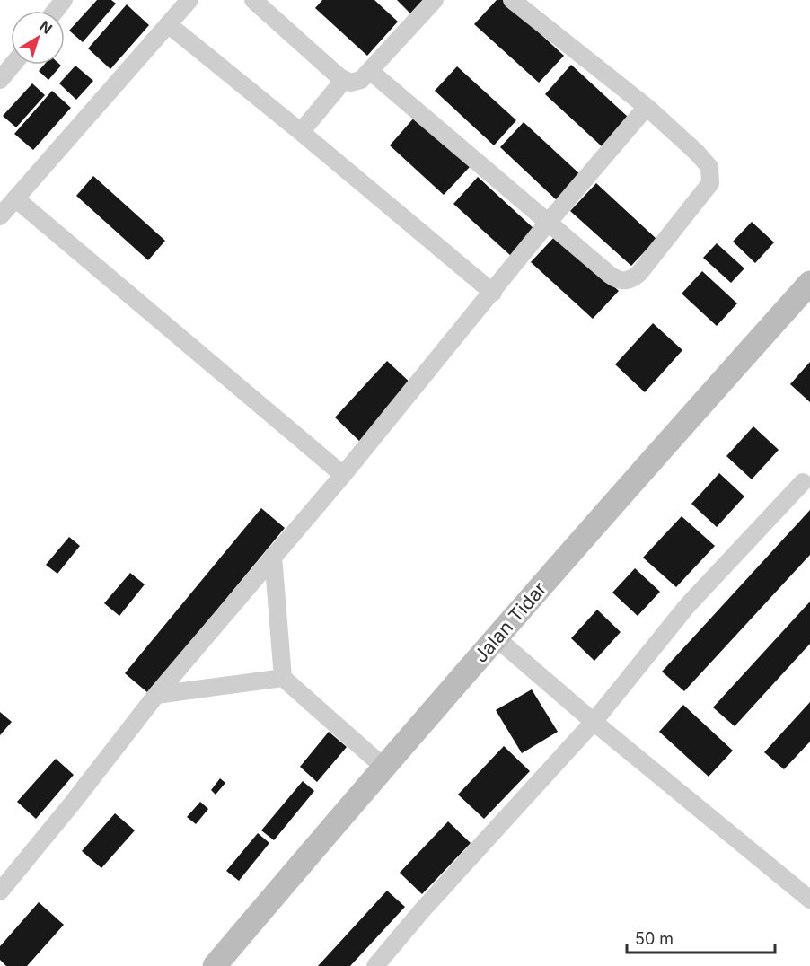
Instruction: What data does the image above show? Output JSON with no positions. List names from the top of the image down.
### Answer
{
  "streets": {
    "main road": ["Jalan Tidar"]
  },
  "scale_bar": "50 m",
  "north": "top right"
}
